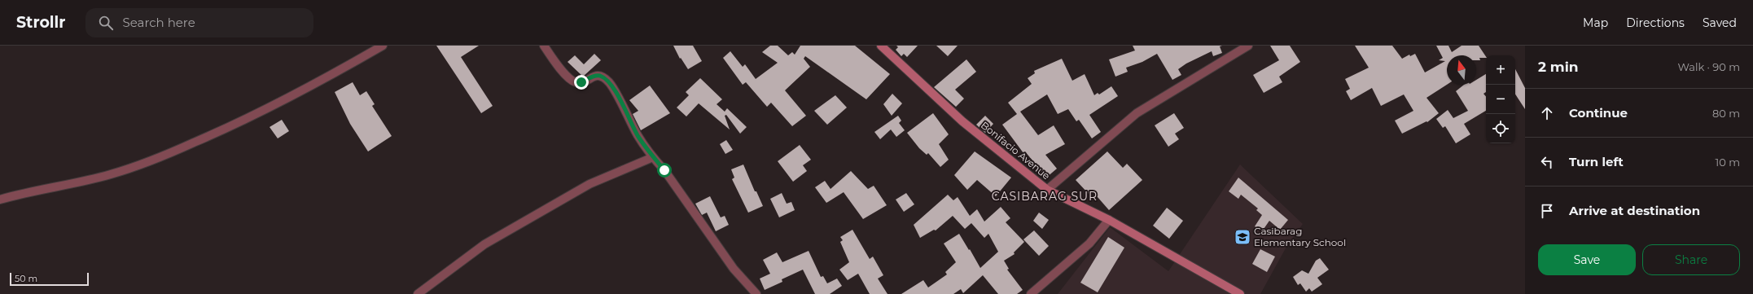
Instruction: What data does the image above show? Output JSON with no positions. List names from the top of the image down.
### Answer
{
  "streets": {
    "street": ["Bonifacio Avenue"]
  },
  "districts": ["CASIBARAG SUR"],
  "places": {
    "school or university": ["Casibarag Elementary School"]
  },
  "scale_bar": "50 m",
  "north": "top",
  "page": {
    "header": "Strollr",
    "search": "Search here",
    "nav": ["Map", "Directions", "Saved"],
    "heading": ["2 min", "Walk · 90 m"],
    "map_buttons": ["+", "−"],
    "list": [
      ["Continue", "80 m"],
      ["Turn left", "10 m"],
      "Arrive at destination"
    ],
    "buttons": ["Save", "Share"],
    "scale": "50 m"
  }
}
